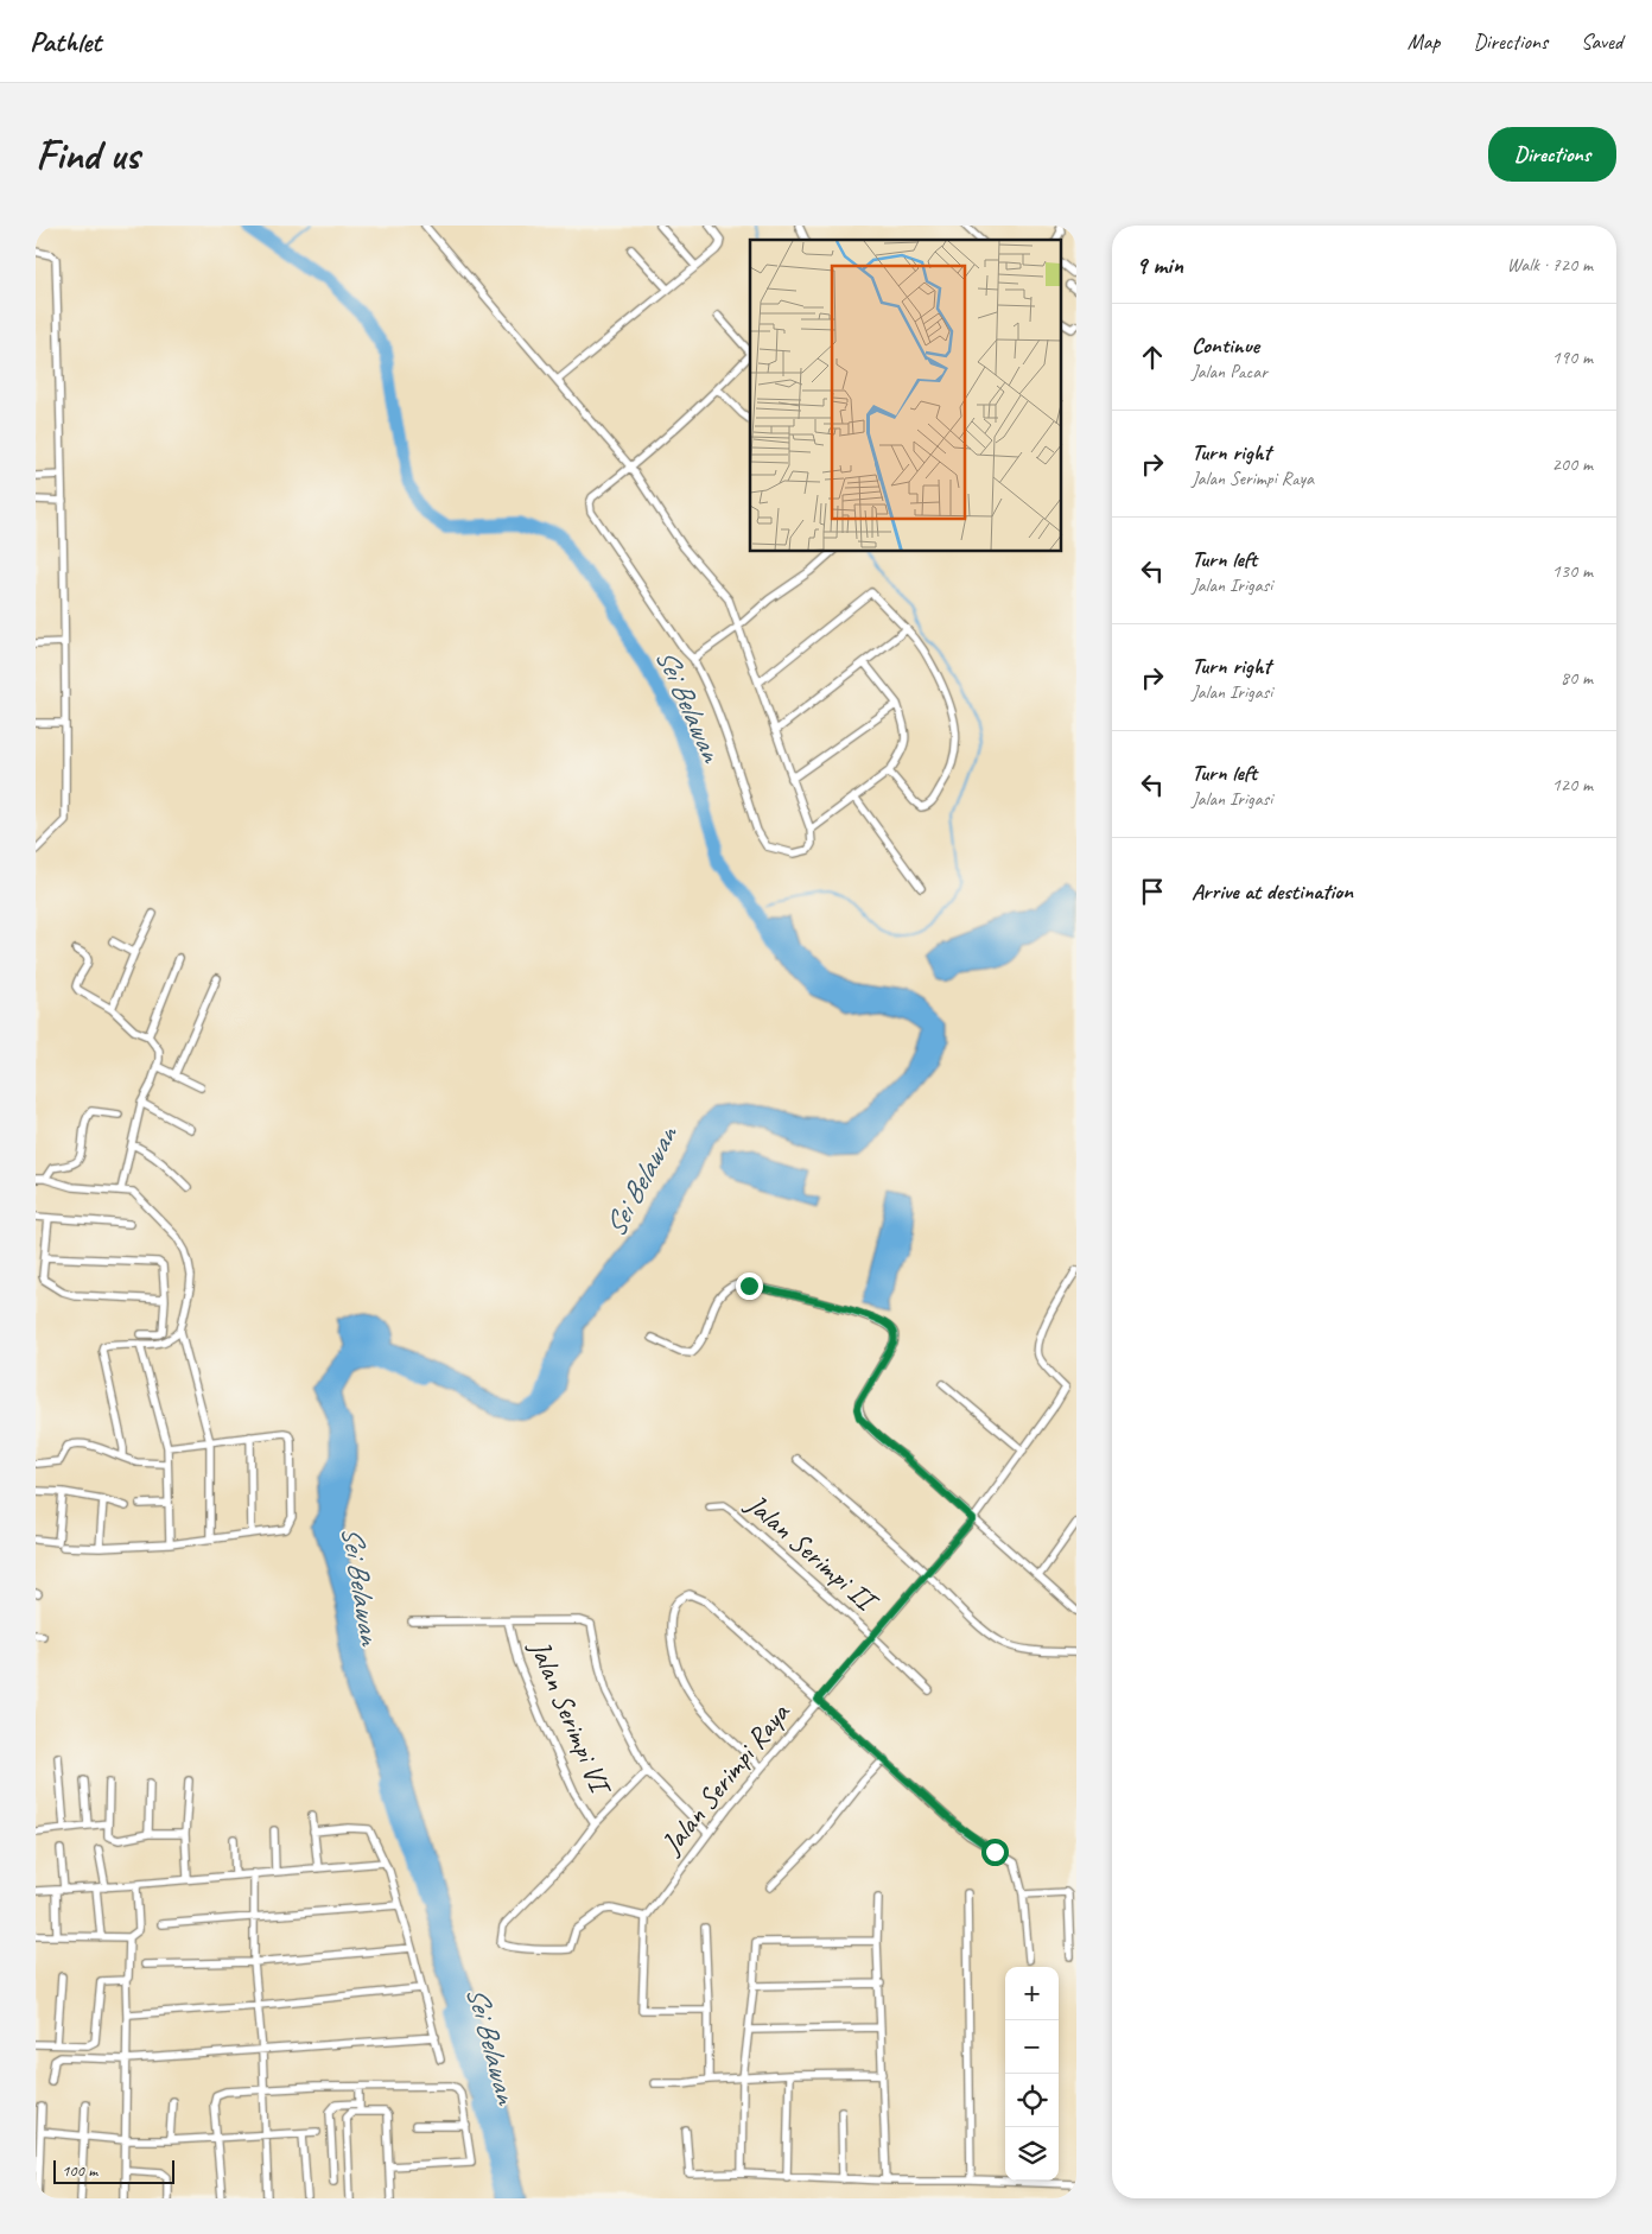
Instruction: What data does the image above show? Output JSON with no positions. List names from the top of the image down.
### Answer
{
  "streets": {
    "street": ["Jalan Serimpi II", "Jalan Serimpi VI", "Jalan Serimpi Raya"]
  },
  "crossings": [
    ["Jalan Serimpi II", "Jalan Serimpi Raya"]
  ],
  "water": ["Sei Belawan"],
  "scale_bar": "100 m",
  "page": {
    "header": "Pathlet",
    "nav": ["Map", "Directions", "Saved"],
    "buttons": "Directions",
    "title": "Find us",
    "heading": ["9 min", "Walk · 720 m"],
    "list": [
      ["Continue", "Jalan Pacar", "190 m"],
      ["Turn right", "Jalan Serimpi Raya", "200 m"],
      ["Turn left", "Jalan Irigasi", "130 m"],
      ["Turn right", "Jalan Irigasi", "80 m"],
      ["Turn left", "Jalan Irigasi", "120 m"],
      "Arrive at destination"
    ],
    "map_buttons": ["+", "−"],
    "scale": "100 m"
  }
}
